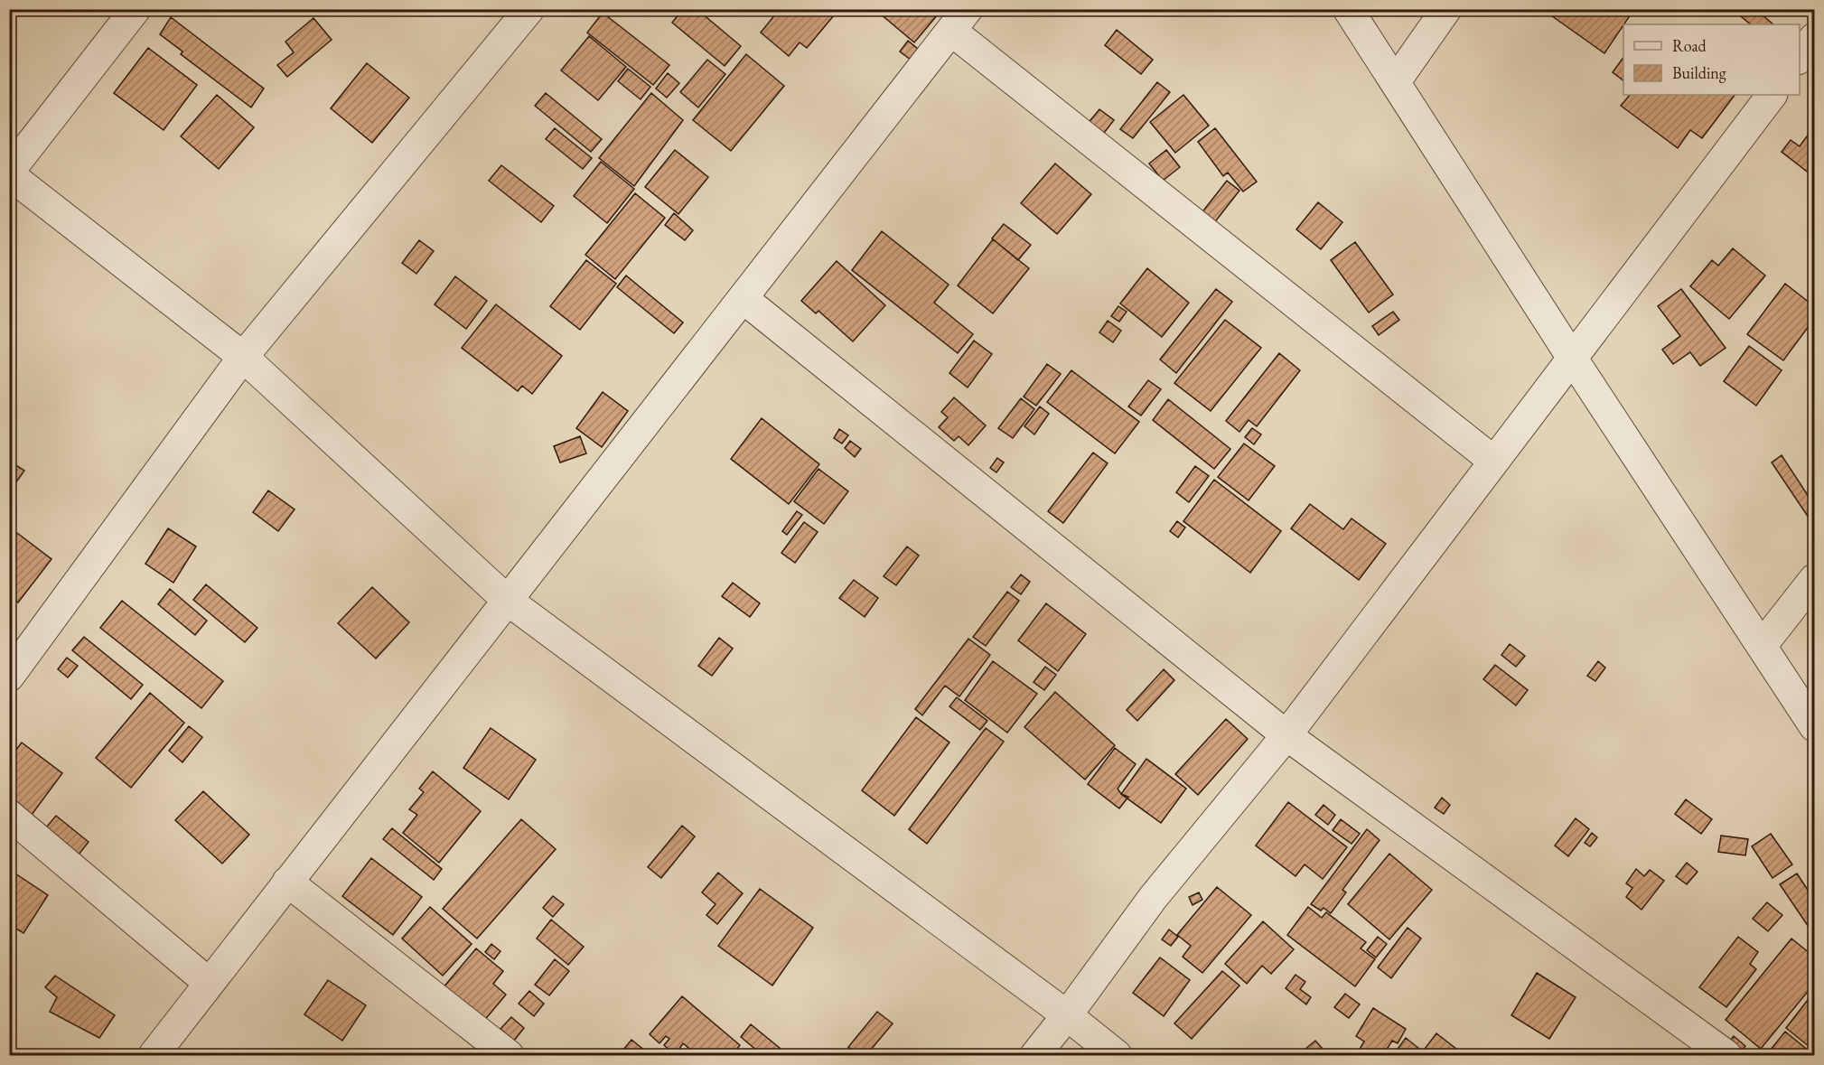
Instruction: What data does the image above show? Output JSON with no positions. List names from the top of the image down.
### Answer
{
  "legend": ["Road", "Building"]
}
